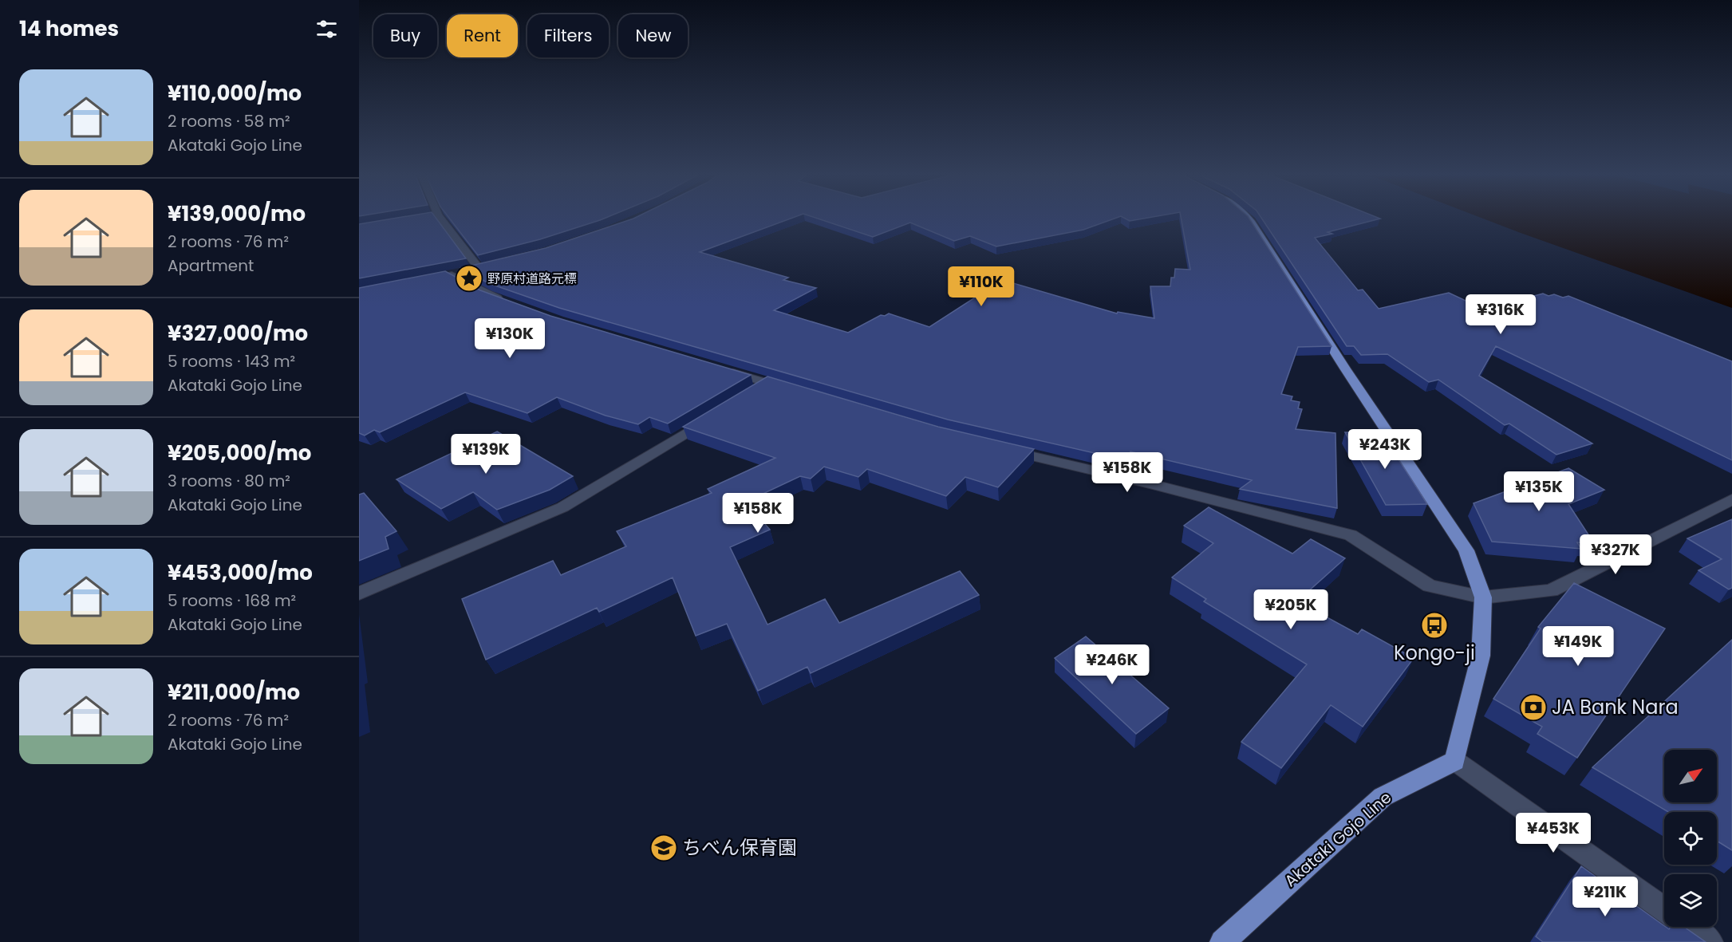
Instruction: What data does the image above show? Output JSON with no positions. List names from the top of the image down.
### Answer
{
  "streets": {
    "main road": ["Akataki Gojo Line"]
  },
  "places": {
    "place": ["野原村道路元標"],
    "bus stop": ["Kongo-ji"],
    "bank": ["JA Bank Nara"],
    "school or university": ["ちべん保育園"]
  },
  "north": "top right",
  "page": {
    "heading": "14 homes",
    "chip": [
      "Buy",
      "Rent",
      "Filters",
      "New"
    ],
    "list": [
      {
        "name": "¥110,000/mo",
        "note": "2 rooms · 58 m² · Akataki Gojo Line"
      },
      {
        "name": "¥139,000/mo",
        "note": "2 rooms · 76 m² · Apartment"
      },
      {
        "name": "¥327,000/mo",
        "note": "5 rooms · 143 m² · Akataki Gojo Line"
      },
      {
        "name": "¥205,000/mo",
        "note": "3 rooms · 80 m² · Akataki Gojo Line"
      },
      {
        "name": "¥453,000/mo",
        "note": "5 rooms · 168 m² · Akataki Gojo Line"
      },
      {
        "name": "¥211,000/mo",
        "note": "2 rooms · 76 m² · Akataki Gojo Line"
      }
    ],
    "price": [
      "¥110K",
      "¥316K",
      "¥130K",
      "¥243K",
      "¥139K",
      "¥158K",
      "¥135K",
      "¥158K",
      "¥327K",
      "¥205K",
      "¥149K",
      "¥246K",
      "¥453K",
      "¥211K"
    ]
  }
}
